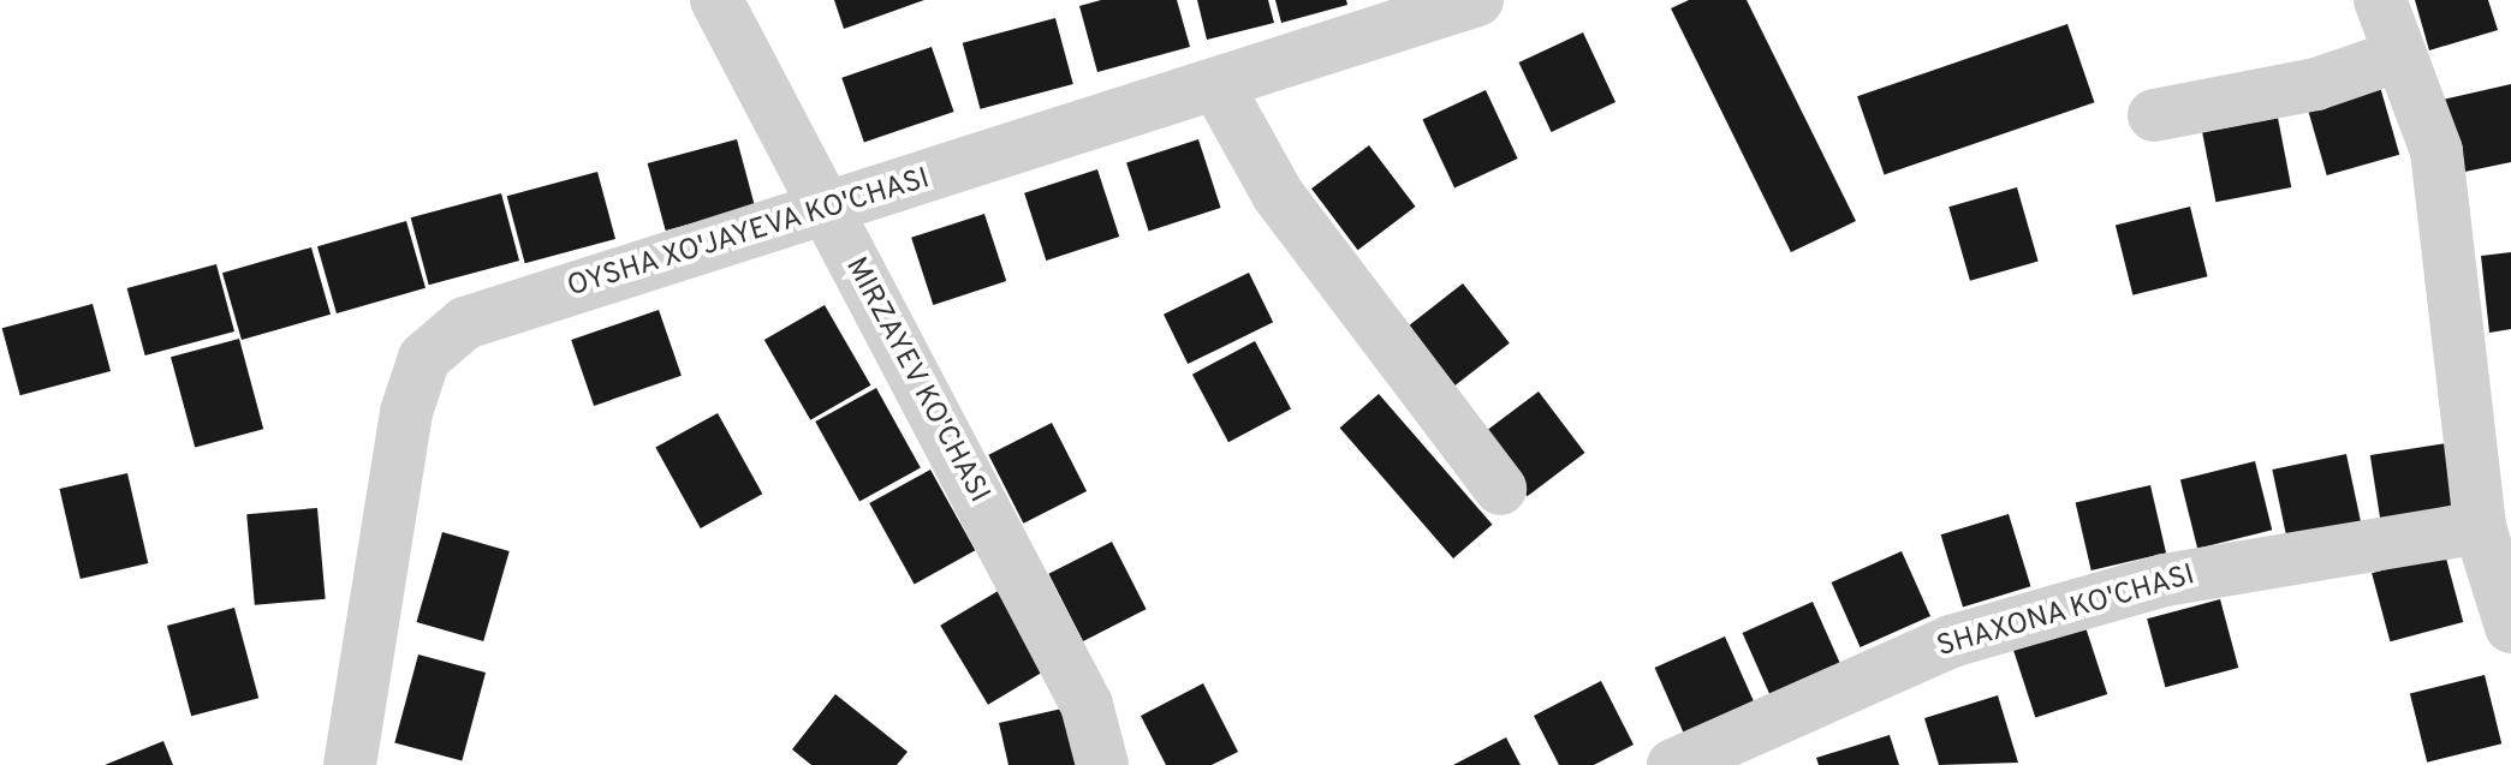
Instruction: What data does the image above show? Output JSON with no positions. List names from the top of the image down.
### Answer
{
  "streets": {
    "street": ["OYSHA XO'JAYEVA KO'CHASI", "MIRZAYEV KO'CHASI", "SHAXONA KO'CHASI"]
  },
  "crossings": [
    ["OYSHA XO'JAYEVA KO'CHASI", "MIRZAYEV KO'CHASI"]
  ]
}
